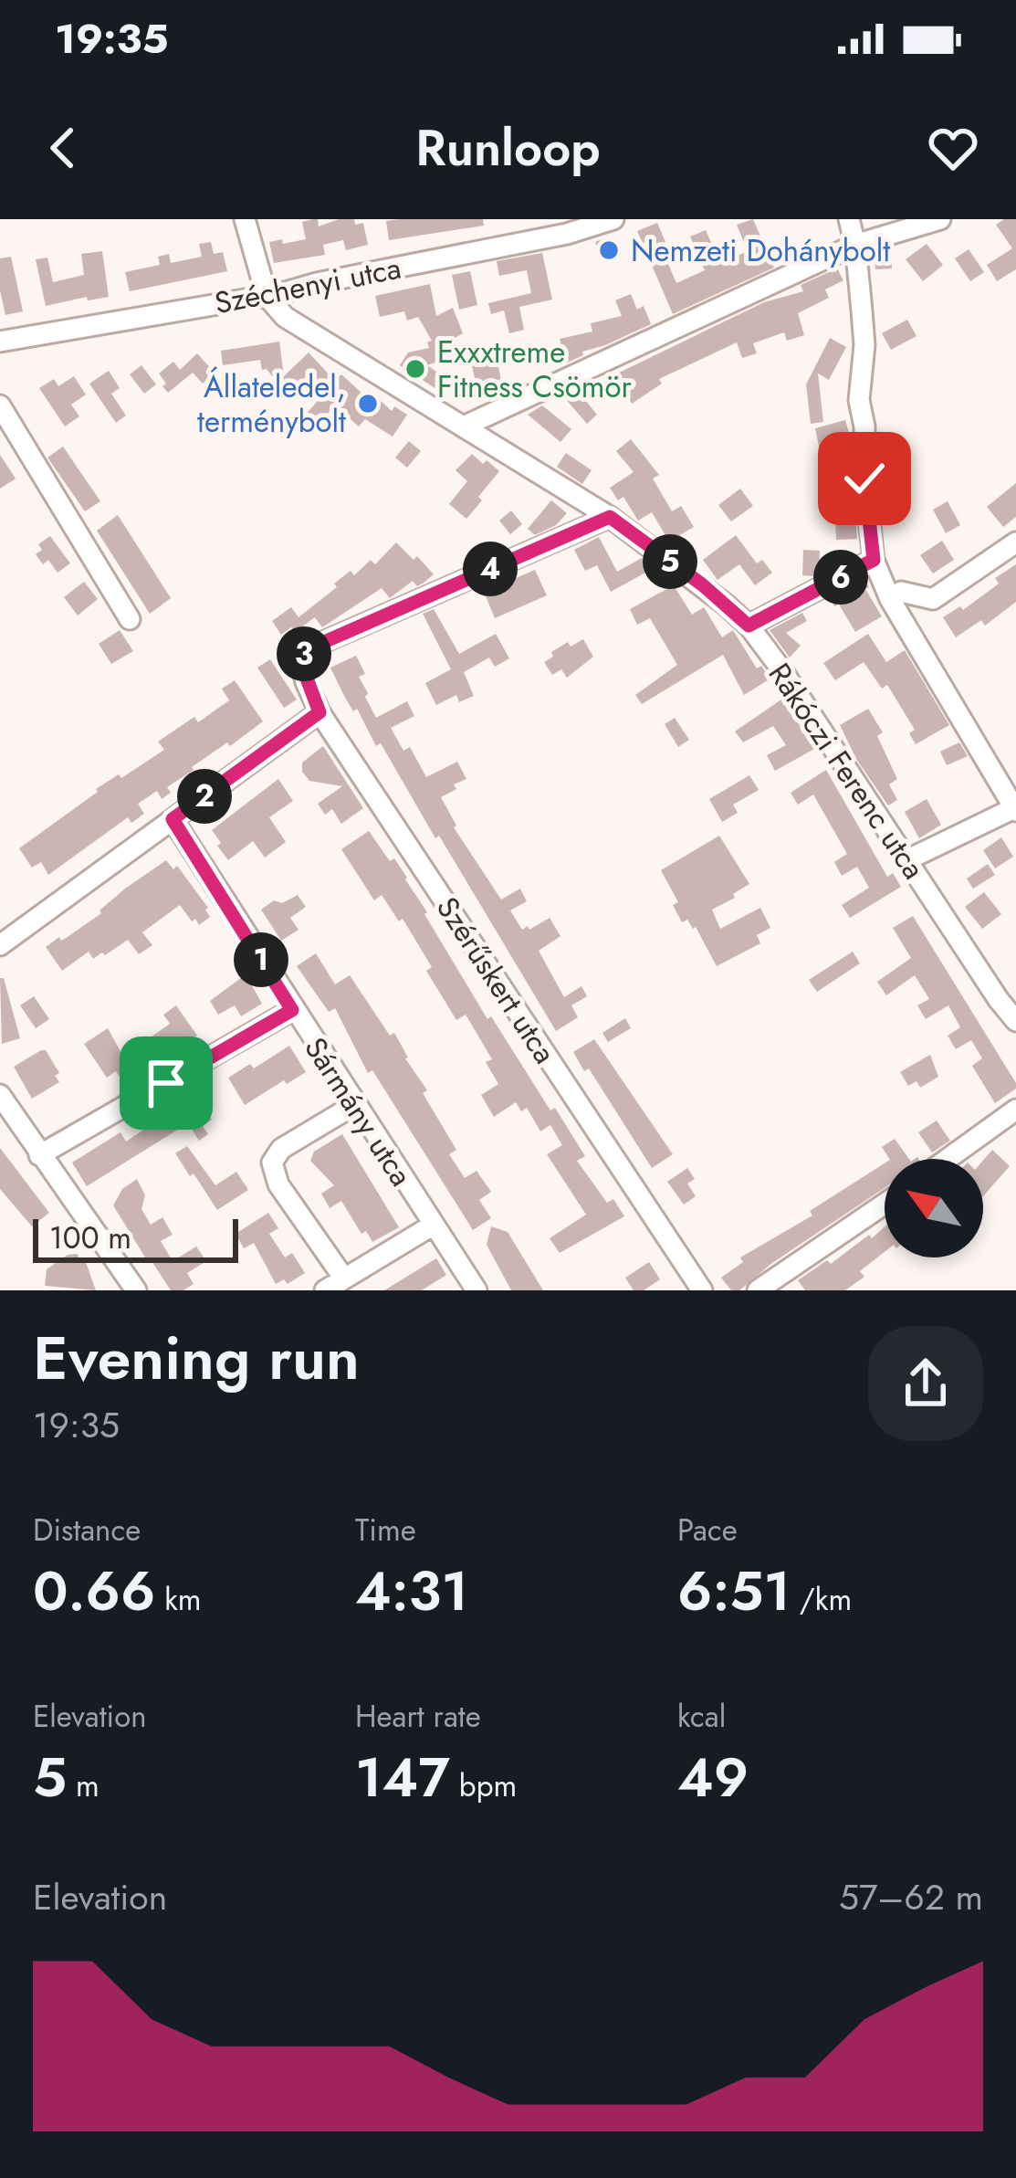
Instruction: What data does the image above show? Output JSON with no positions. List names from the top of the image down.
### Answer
{
  "streets": {
    "street": [
      "Széchenyi utca",
      "Rákóczi Ferenc utca",
      "Szérűskert utca",
      "Sármány utca"
    ]
  },
  "crossings": [
    ["Széchenyi utca", "Rákóczi Ferenc utca"],
    ["Rákóczi Ferenc utca", "Szérűskert utca"]
  ],
  "places": ["Nemzeti Dohánybolt", "Exxxtreme Fitness Csömör", "Állateledel, terménybolt"],
  "scale_bar": "100 m",
  "north": "top left",
  "page": {
    "status": "19:35",
    "header": "Runloop",
    "pins": [
      "5",
      "4",
      "6",
      "3",
      "2",
      "1"
    ],
    "scale": "100 m",
    "heading": ["Evening run", "19:35"],
    "stats": [
      ["Distance", "0.66 km"],
      ["Time", "4:31"],
      ["Pace", "6:51 /km"],
      ["Elevation", "5 m"],
      ["Heart rate", "147 bpm"],
      ["kcal", "49"]
    ],
    "chart": ["Elevation", "57–62 m"]
  }
}
